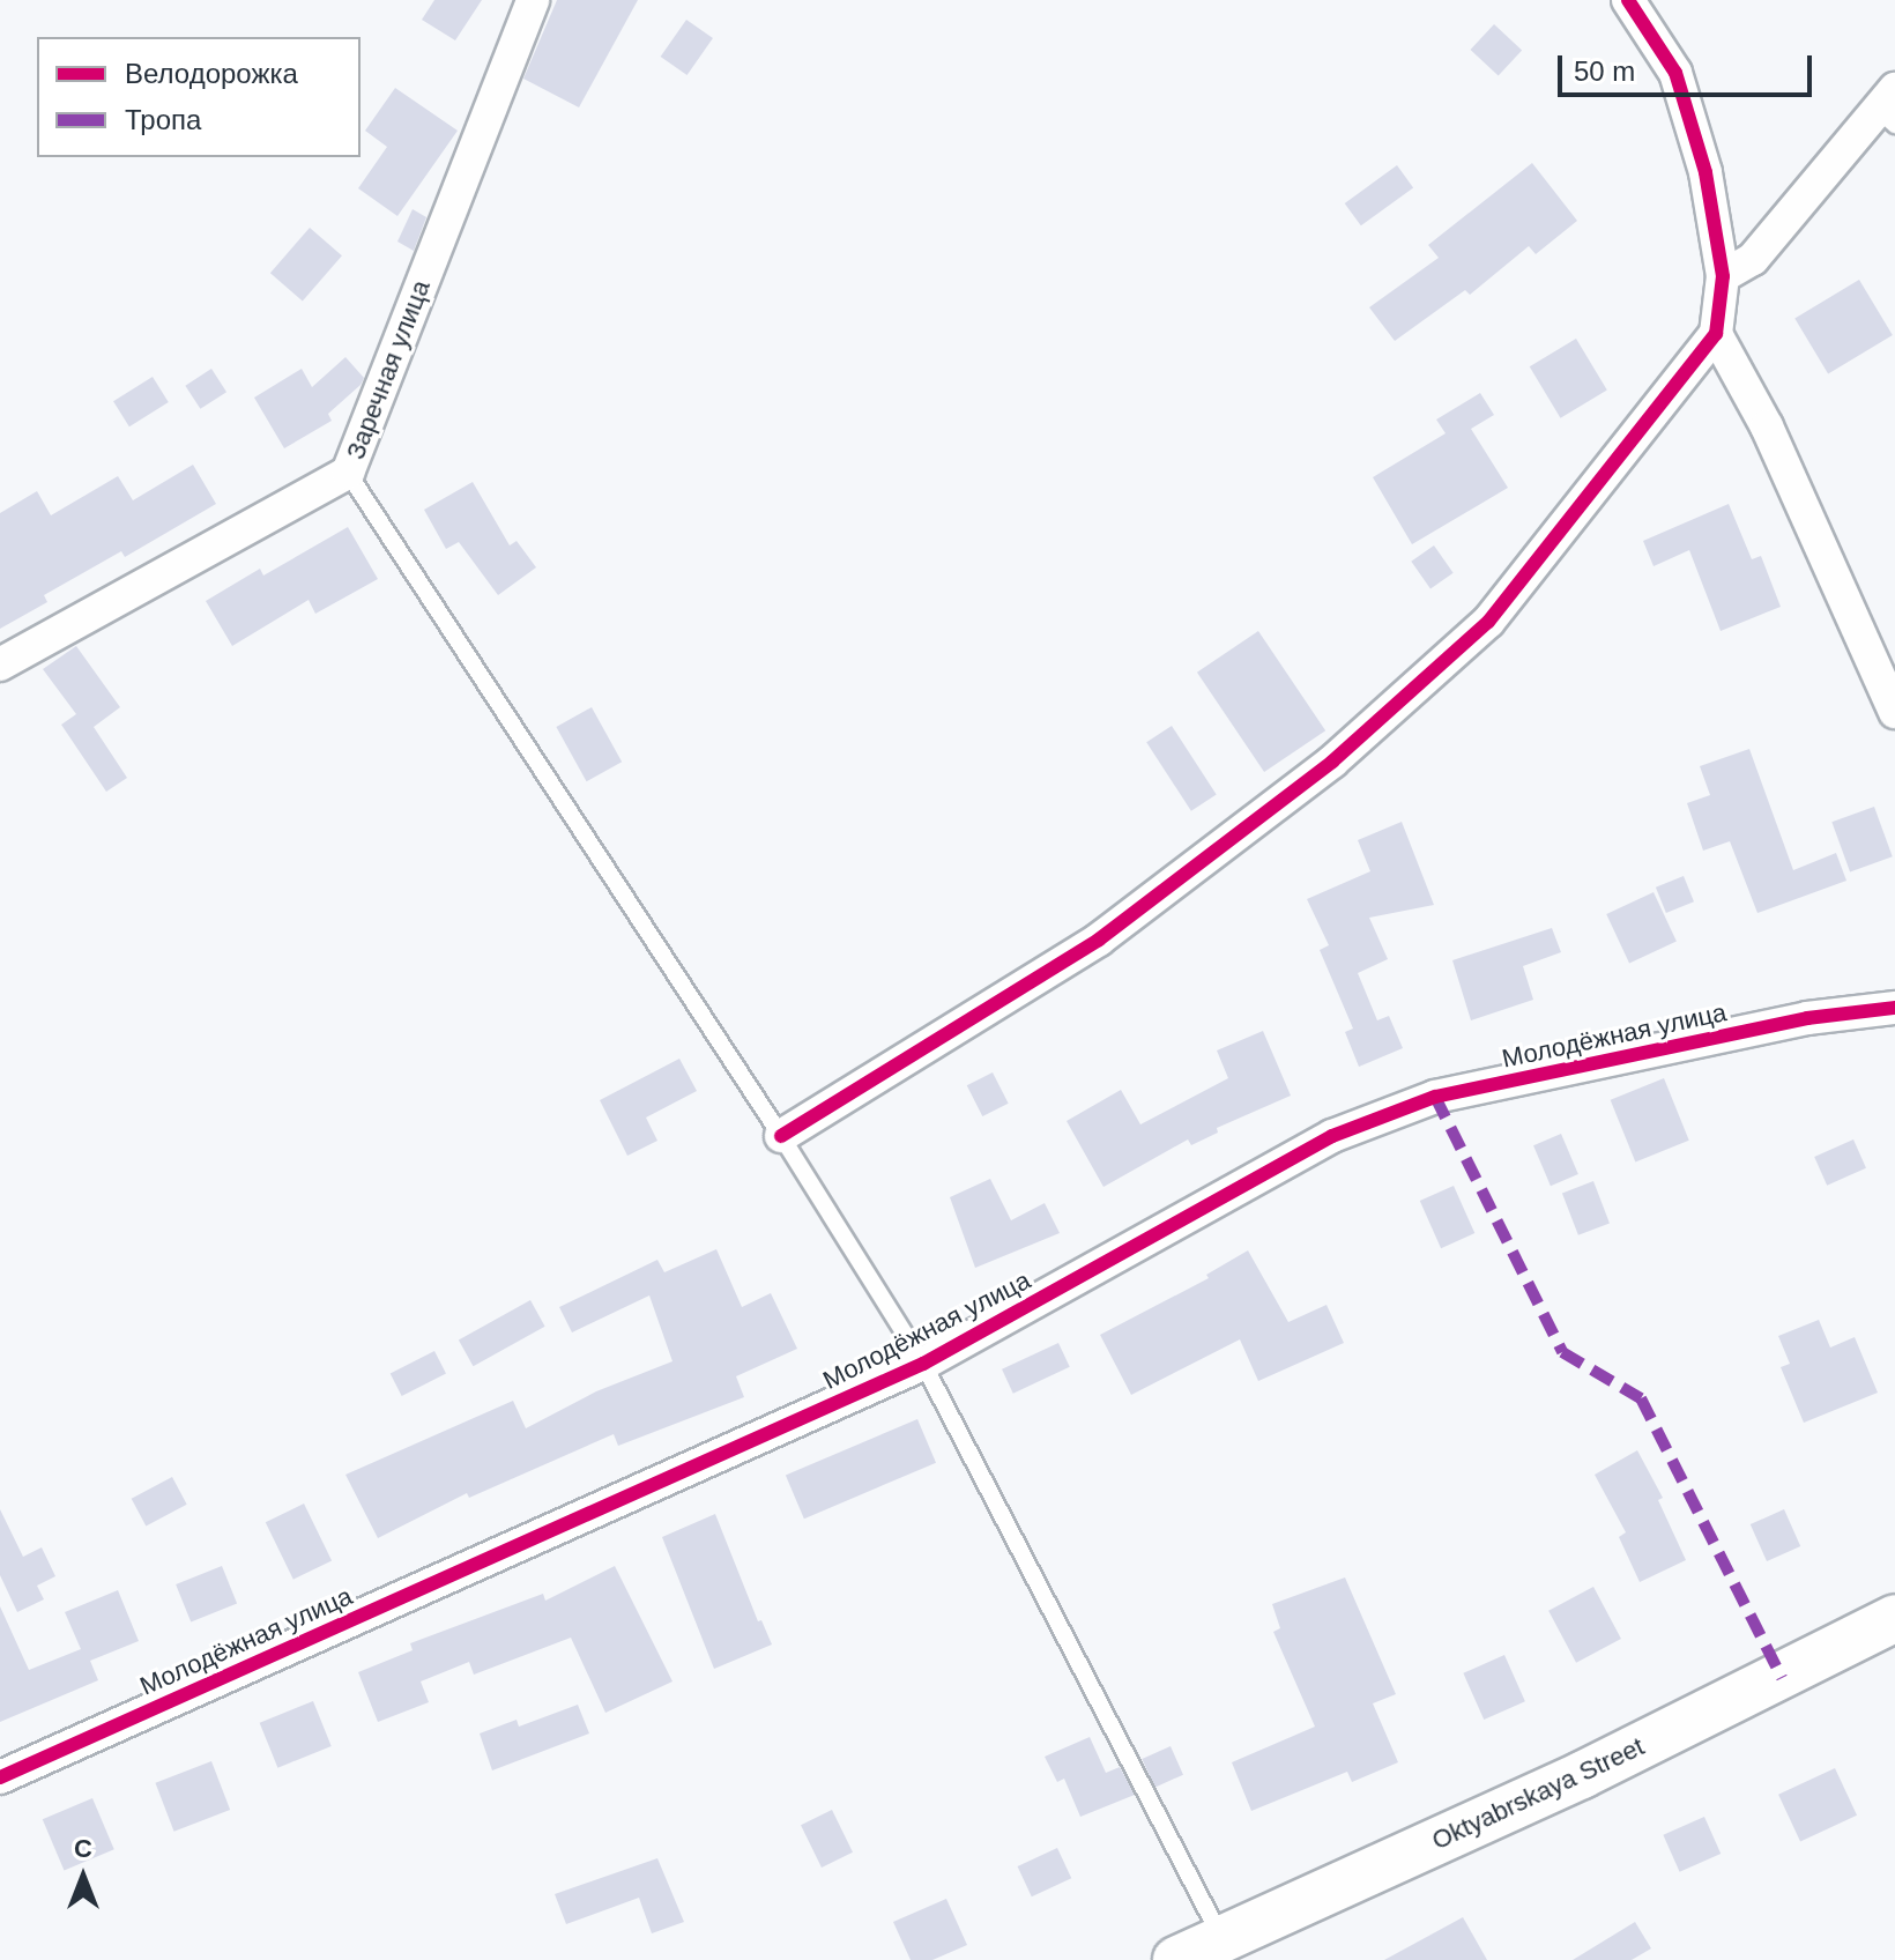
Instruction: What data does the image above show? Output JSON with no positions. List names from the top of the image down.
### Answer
{
  "streets": {
    "street": ["Заречная улица", "Молодёжная улица", "Oktyabrskaya Street"]
  },
  "legend": ["Велодорожка", "Тропа"],
  "scale_bar": "50 m",
  "north": "top"
}
